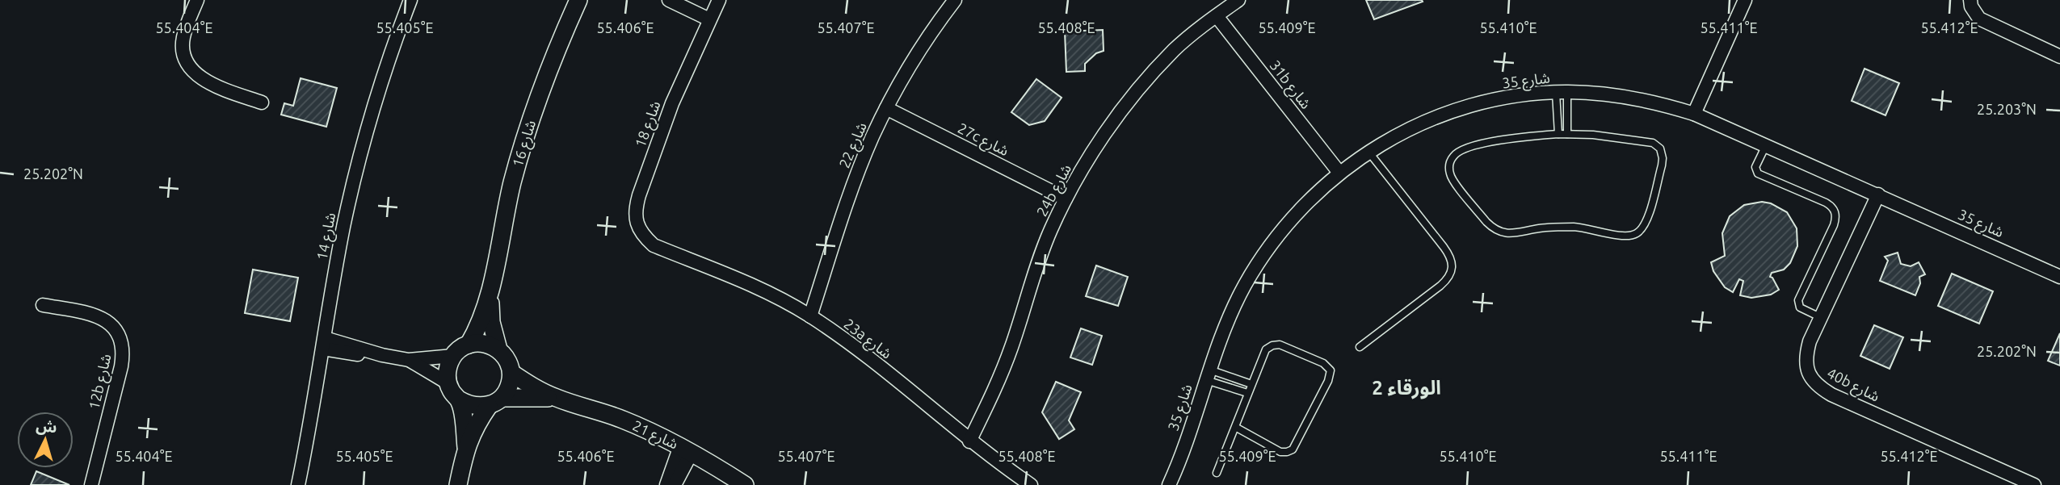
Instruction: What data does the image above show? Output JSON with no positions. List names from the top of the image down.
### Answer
{
  "streets": {
    "street": [
      "شارع 35",
      "31b شارع",
      "شارع 18",
      "27c شارع",
      "شارع 16",
      "شارع 22",
      "24b شارع",
      "شارع 14",
      "23a شارع",
      "12b شارع",
      "40b شارع",
      "شارع 21"
    ]
  },
  "crossings": [
    ["شارع 35", "31b شارع"],
    ["شارع 35", "40b شارع"],
    ["31b شارع", "24b شارع"],
    ["شارع 18", "23a شارع"],
    ["27c شارع", "شارع 22"],
    ["27c شارع", "24b شارع"],
    ["شارع 16", "شارع 21"],
    ["شارع 22", "23a شارع"],
    ["24b شارع", "23a شارع"]
  ],
  "districts": ["الورقاء 2"],
  "north": "top",
  "coordinates": [
    "55.404°E",
    "55.405°E",
    "55.406°E",
    "55.407°E",
    "55.408°E",
    "55.409°E",
    "55.410°E",
    "55.411°E",
    "55.412°E",
    "25.203°N",
    "25.202°N"
  ]
}
